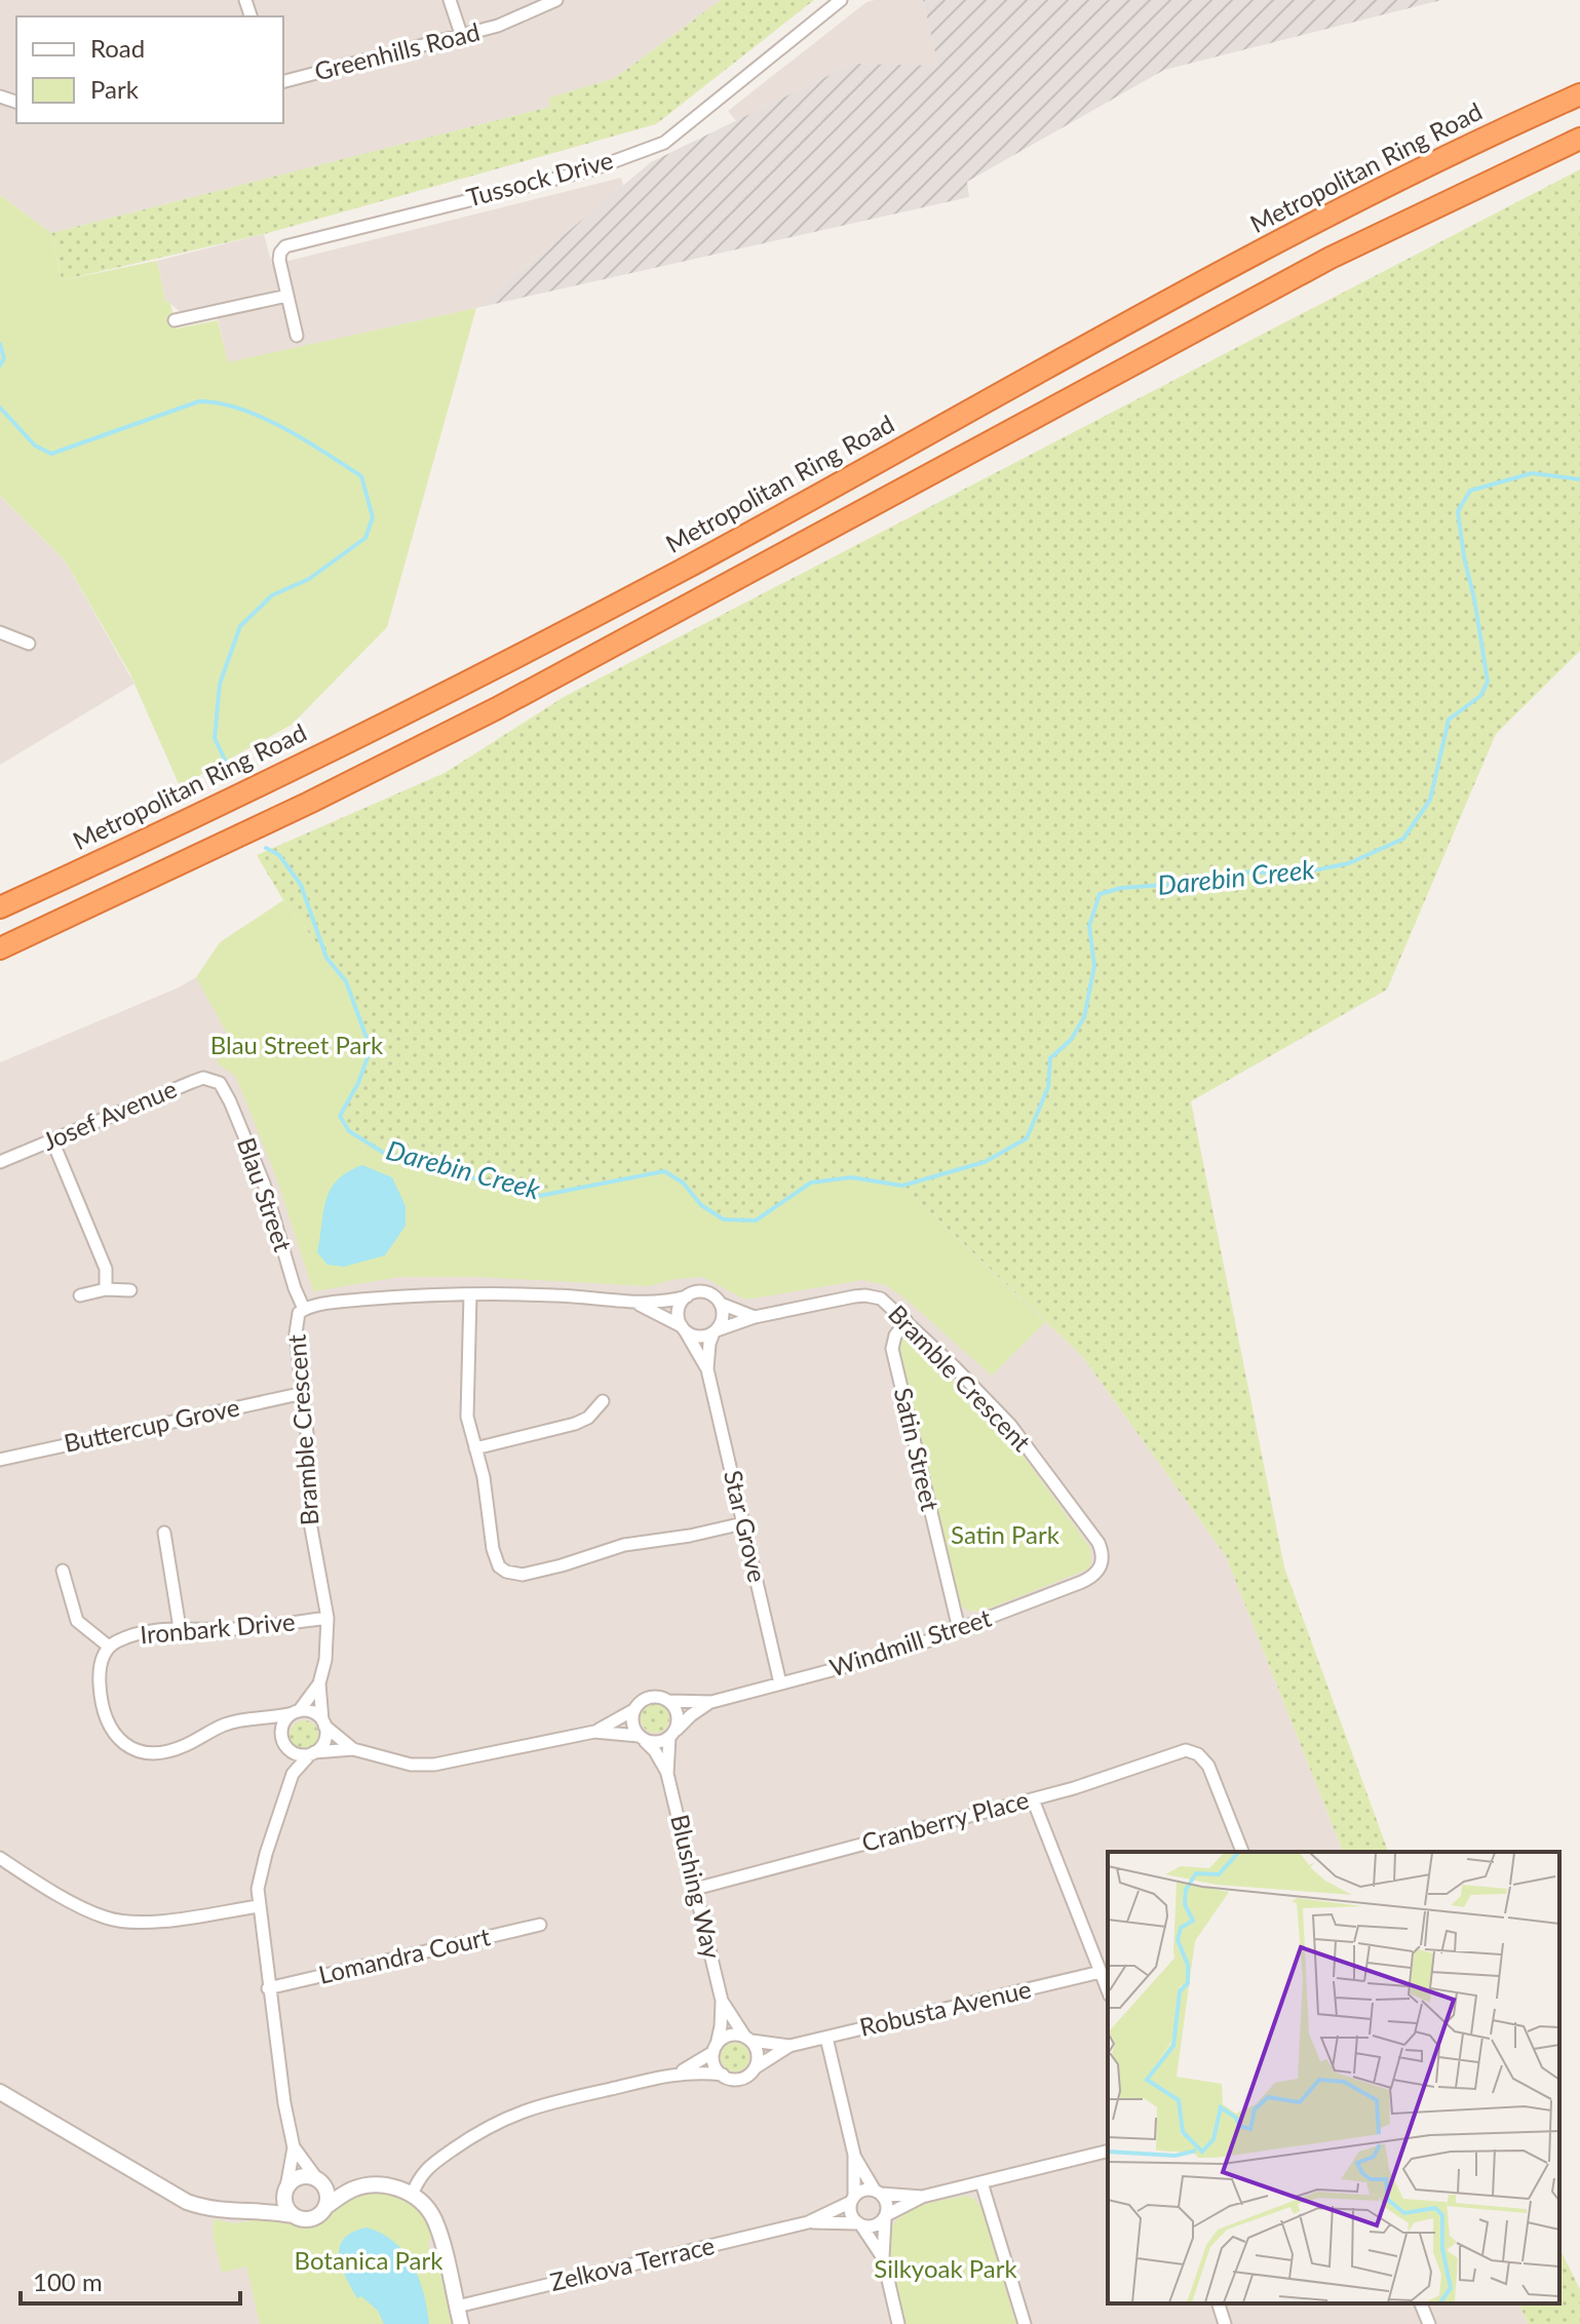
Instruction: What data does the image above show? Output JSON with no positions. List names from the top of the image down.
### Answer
{
  "streets": {
    "highway": ["Metropolitan Ring Road"],
    "street": [
      "Greenhills Road",
      "Tussock Drive",
      "Josef Avenue",
      "Blau Street",
      "Bramble Crescent",
      "Buttercup Grove",
      "Satin Street",
      "Star Grove",
      "Ironbark Drive",
      "Windmill Street",
      "Cranberry Place",
      "Blushing Way",
      "Lomandra Court",
      "Robusta Avenue",
      "Zelkova Terrace"
    ]
  },
  "crossings": [
    ["Josef Avenue", "Blau Street"],
    ["Blau Street", "Bramble Crescent"],
    ["Bramble Crescent", "Buttercup Grove"],
    ["Bramble Crescent", "Satin Street"],
    ["Bramble Crescent", "Star Grove"],
    ["Bramble Crescent", "Ironbark Drive"],
    ["Bramble Crescent", "Windmill Street"],
    ["Satin Street", "Windmill Street"],
    ["Star Grove", "Windmill Street"],
    ["Windmill Street", "Blushing Way"],
    ["Cranberry Place", "Blushing Way"],
    ["Blushing Way", "Robusta Avenue"]
  ],
  "water": ["Darebin Creek"],
  "parks": [
    "Blau Street Park",
    "Satin Park",
    "Botanica Park",
    "Silkyoak Park"
  ],
  "legend": ["Road", "Park"],
  "scale_bar": "100 m"
}
